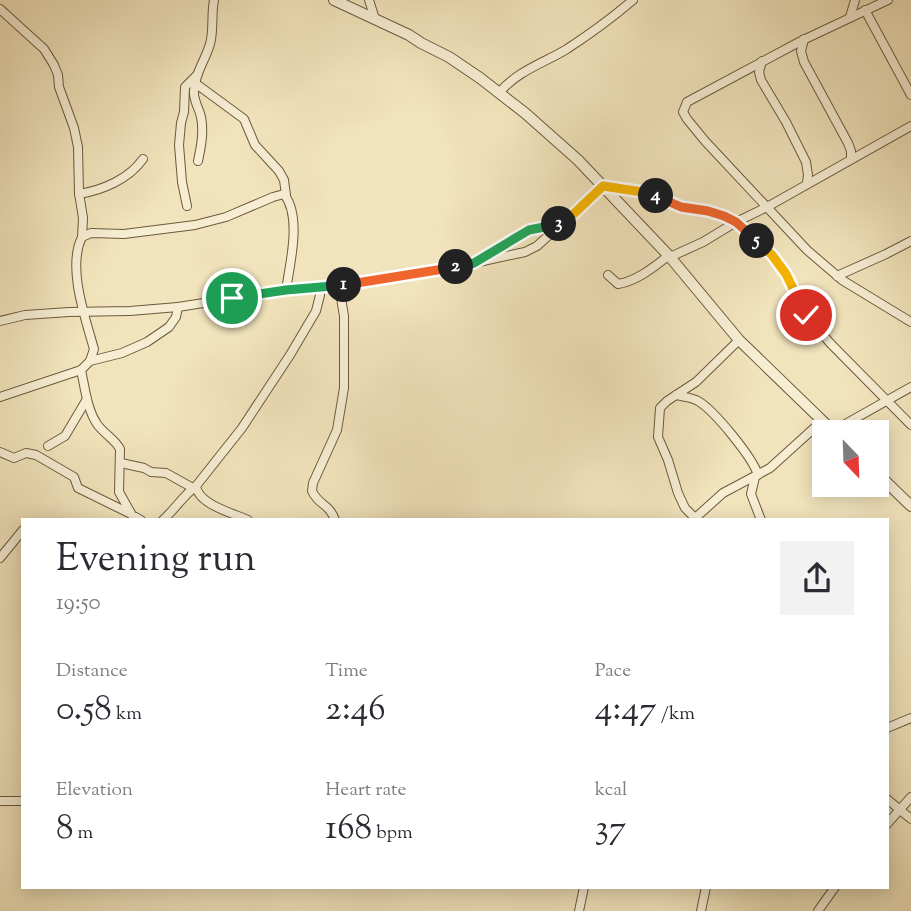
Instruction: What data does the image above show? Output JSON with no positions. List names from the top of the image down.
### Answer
{
  "north": "bottom right",
  "page": {
    "pins": [
      "4",
      "3",
      "5",
      "2",
      "1"
    ],
    "heading": ["Evening run", "19:50"],
    "stats": [
      ["Distance", "0.58 km"],
      ["Time", "2:46"],
      ["Pace", "4:47 /km"],
      ["Elevation", "8 m"],
      ["Heart rate", "168 bpm"],
      ["kcal", "37"]
    ]
  }
}
